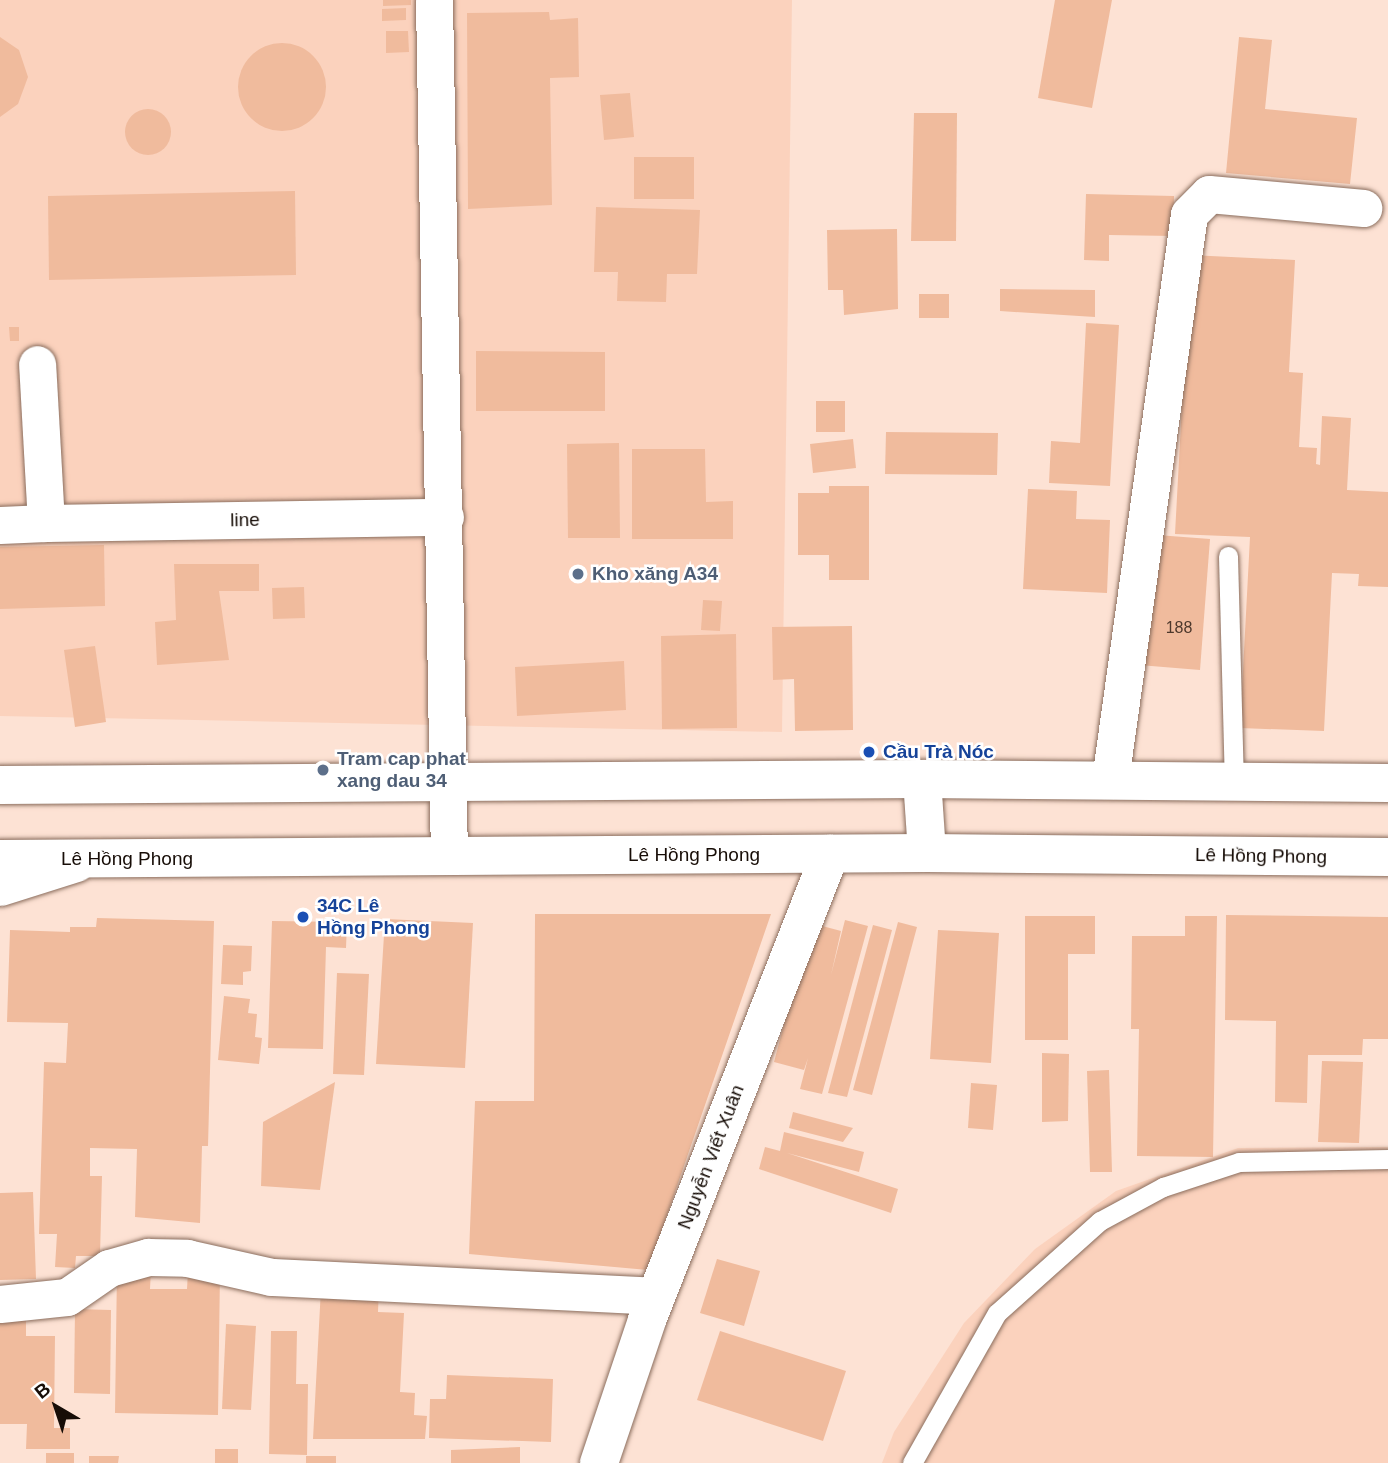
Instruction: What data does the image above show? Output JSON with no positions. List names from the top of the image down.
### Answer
{
  "streets": {
    "main road": ["Lê Hồng Phong", "Nguyễn Viết Xuân"],
    "street": ["line"]
  },
  "crossings": [
    ["Lê Hồng Phong", "Nguyễn Viết Xuân"]
  ],
  "places": [
    "Kho xăng A34",
    "Cầu Trà Nóc",
    "Tram cap phat xang dau 34",
    "34C Lê Hồng Phong"
  ],
  "house_numbers": ["188"],
  "north": "top left"
}
